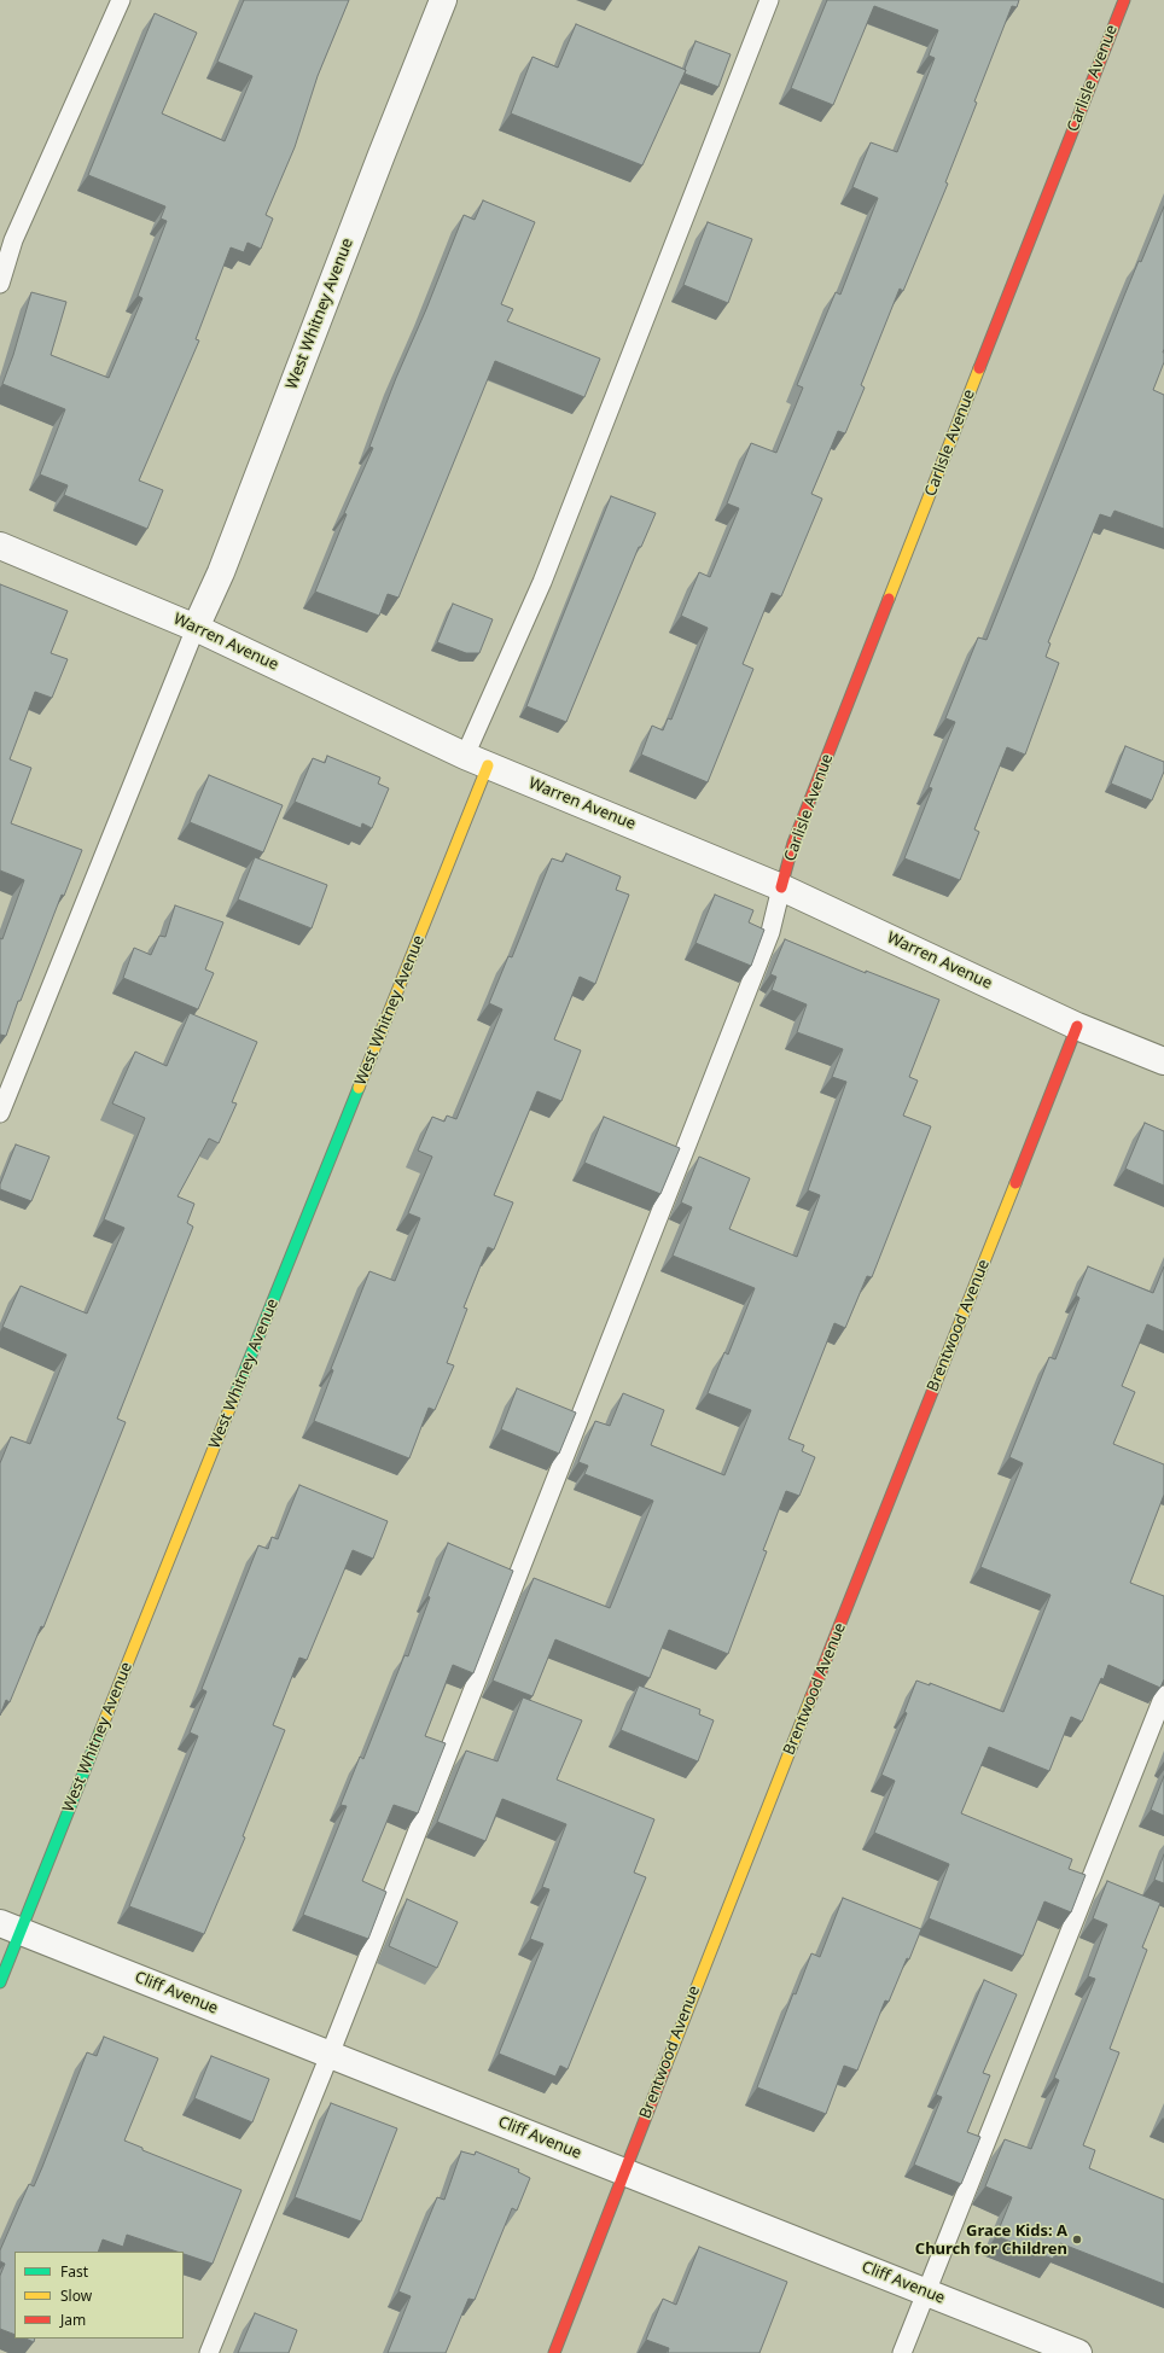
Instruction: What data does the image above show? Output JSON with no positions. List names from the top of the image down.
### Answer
{
  "streets": {
    "street": [
      "Carlisle Avenue",
      "West Whitney Avenue",
      "Warren Avenue",
      "Brentwood Avenue",
      "Cliff Avenue"
    ]
  },
  "crossings": [
    ["Carlisle Avenue", "Warren Avenue"],
    ["West Whitney Avenue", "Warren Avenue"],
    ["West Whitney Avenue", "Cliff Avenue"],
    ["Warren Avenue", "Brentwood Avenue"],
    ["Brentwood Avenue", "Cliff Avenue"]
  ],
  "places": ["Grace Kids: A Church for Children"],
  "legend": ["Fast", "Slow", "Jam"]
}
